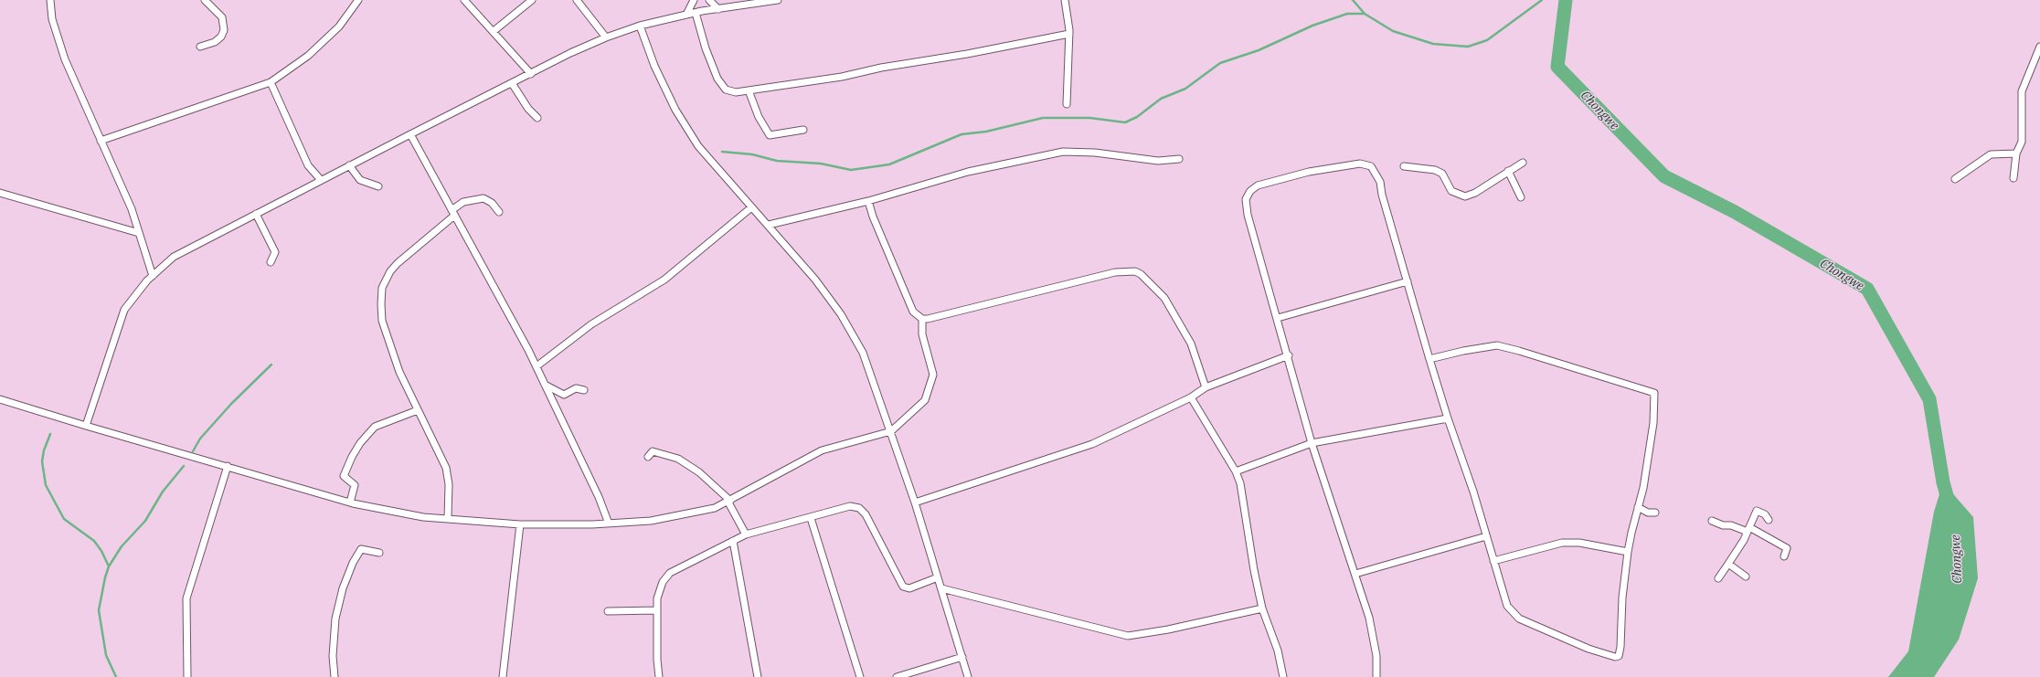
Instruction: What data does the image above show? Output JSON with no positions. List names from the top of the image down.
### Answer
{
  "water": ["Chongwe"]
}
